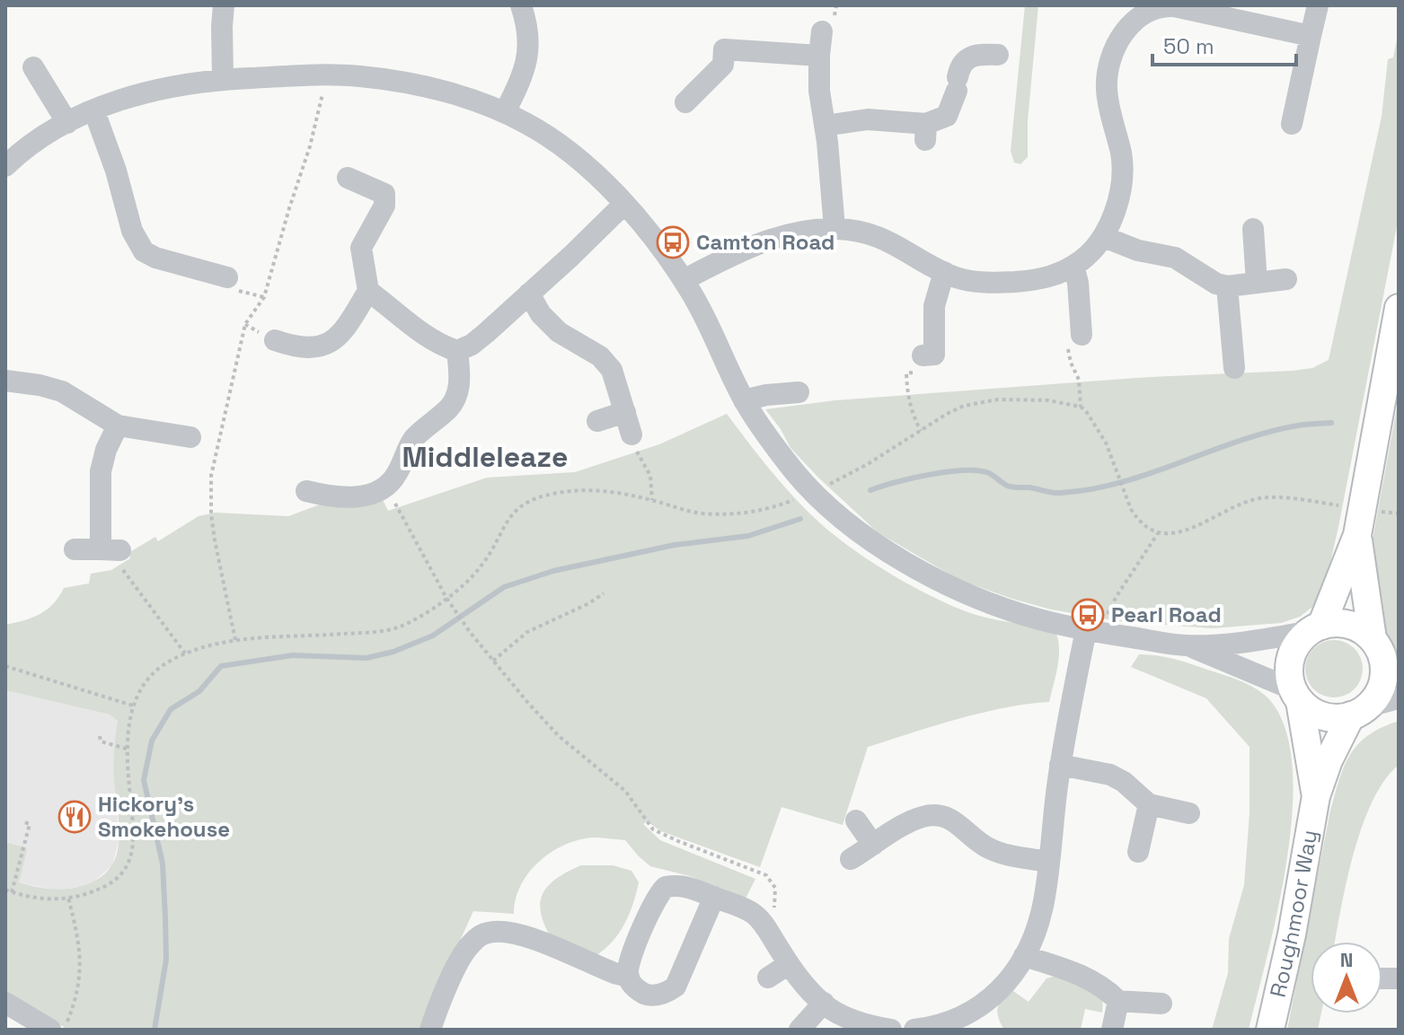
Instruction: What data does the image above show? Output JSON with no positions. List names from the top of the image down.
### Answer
{
  "streets": {
    "main road": ["Roughmoor Way"]
  },
  "districts": ["Middleleaze"],
  "places": {
    "bus stop": ["Camton Road", "Pearl Road"],
    "restaurant": ["Hickory's Smokehouse"]
  },
  "scale_bar": "50 m",
  "north": "top"
}
